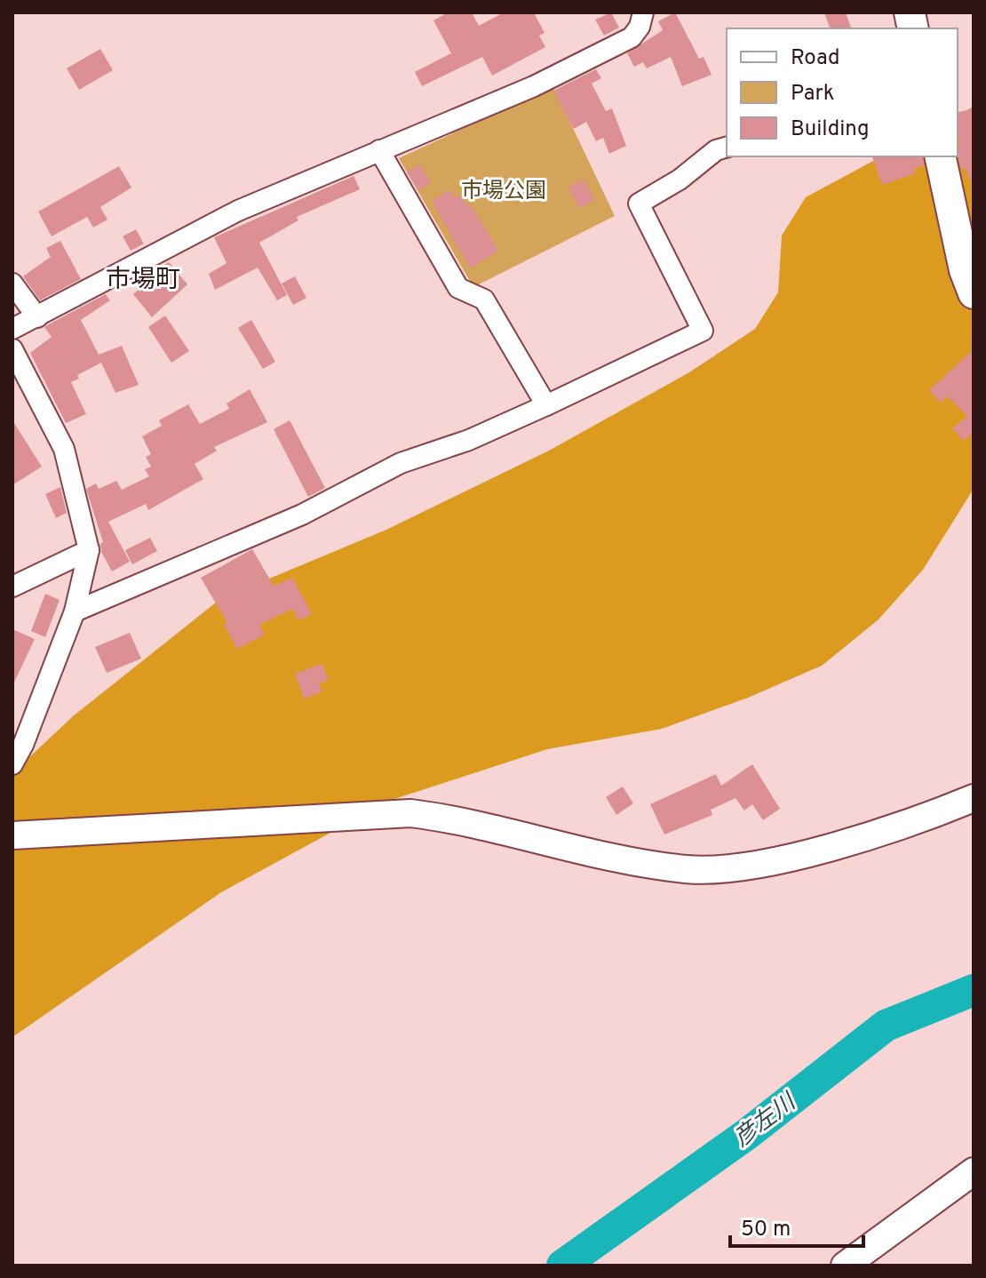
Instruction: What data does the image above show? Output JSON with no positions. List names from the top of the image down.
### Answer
{
  "districts": ["市場町"],
  "water": ["彦左川"],
  "parks": ["市場公園"],
  "legend": ["Road", "Park", "Building"],
  "scale_bar": "50 m"
}
